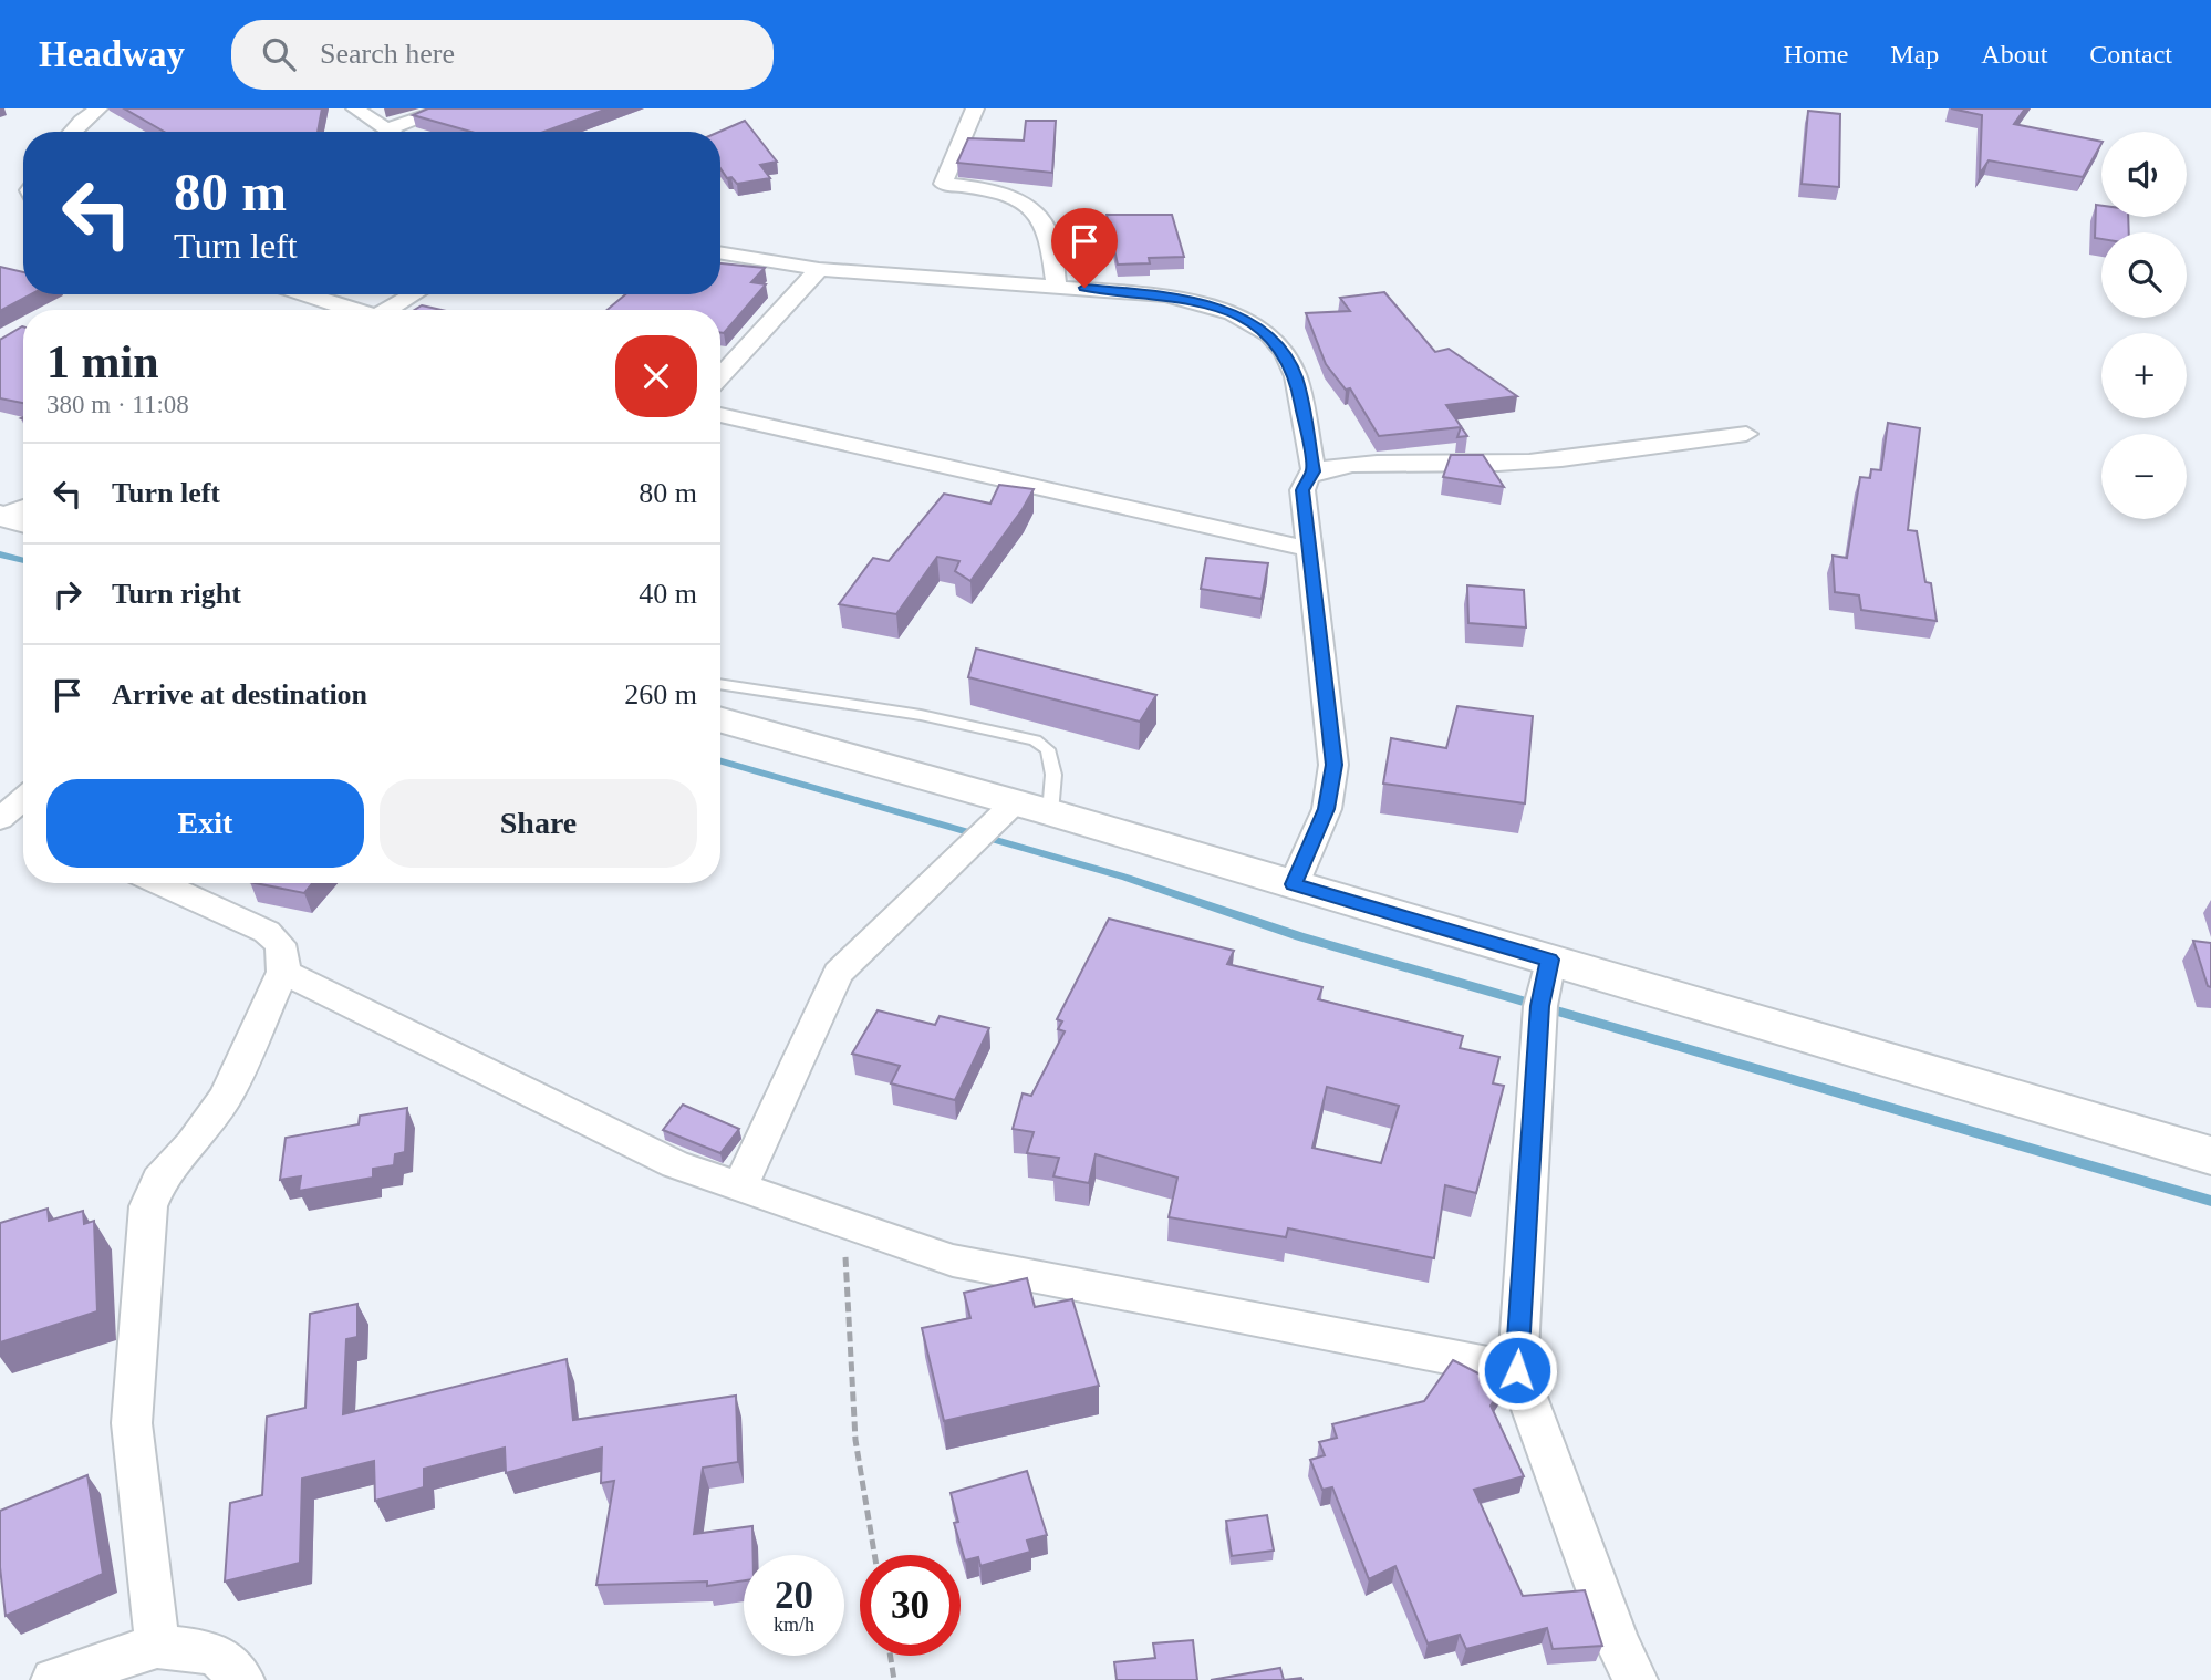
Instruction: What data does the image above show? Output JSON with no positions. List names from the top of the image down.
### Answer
{
  "page": {
    "header": "Headway",
    "search": "Search here",
    "nav": [
      "Home",
      "Map",
      "About",
      "Contact"
    ],
    "map_buttons": ["+", "−"],
    "turn": ["80 m", "Turn left"],
    "heading": ["1 min", "380 m · 11:08"],
    "list": [
      {
        "name": "Turn left",
        "value": "80 m"
      },
      {
        "name": "Turn right",
        "value": "40 m"
      },
      {
        "name": "Arrive at destination",
        "value": "260 m"
      }
    ],
    "buttons": ["Exit", "Share"],
    "speed": "20 km/h",
    "limit": "30"
  }
}
